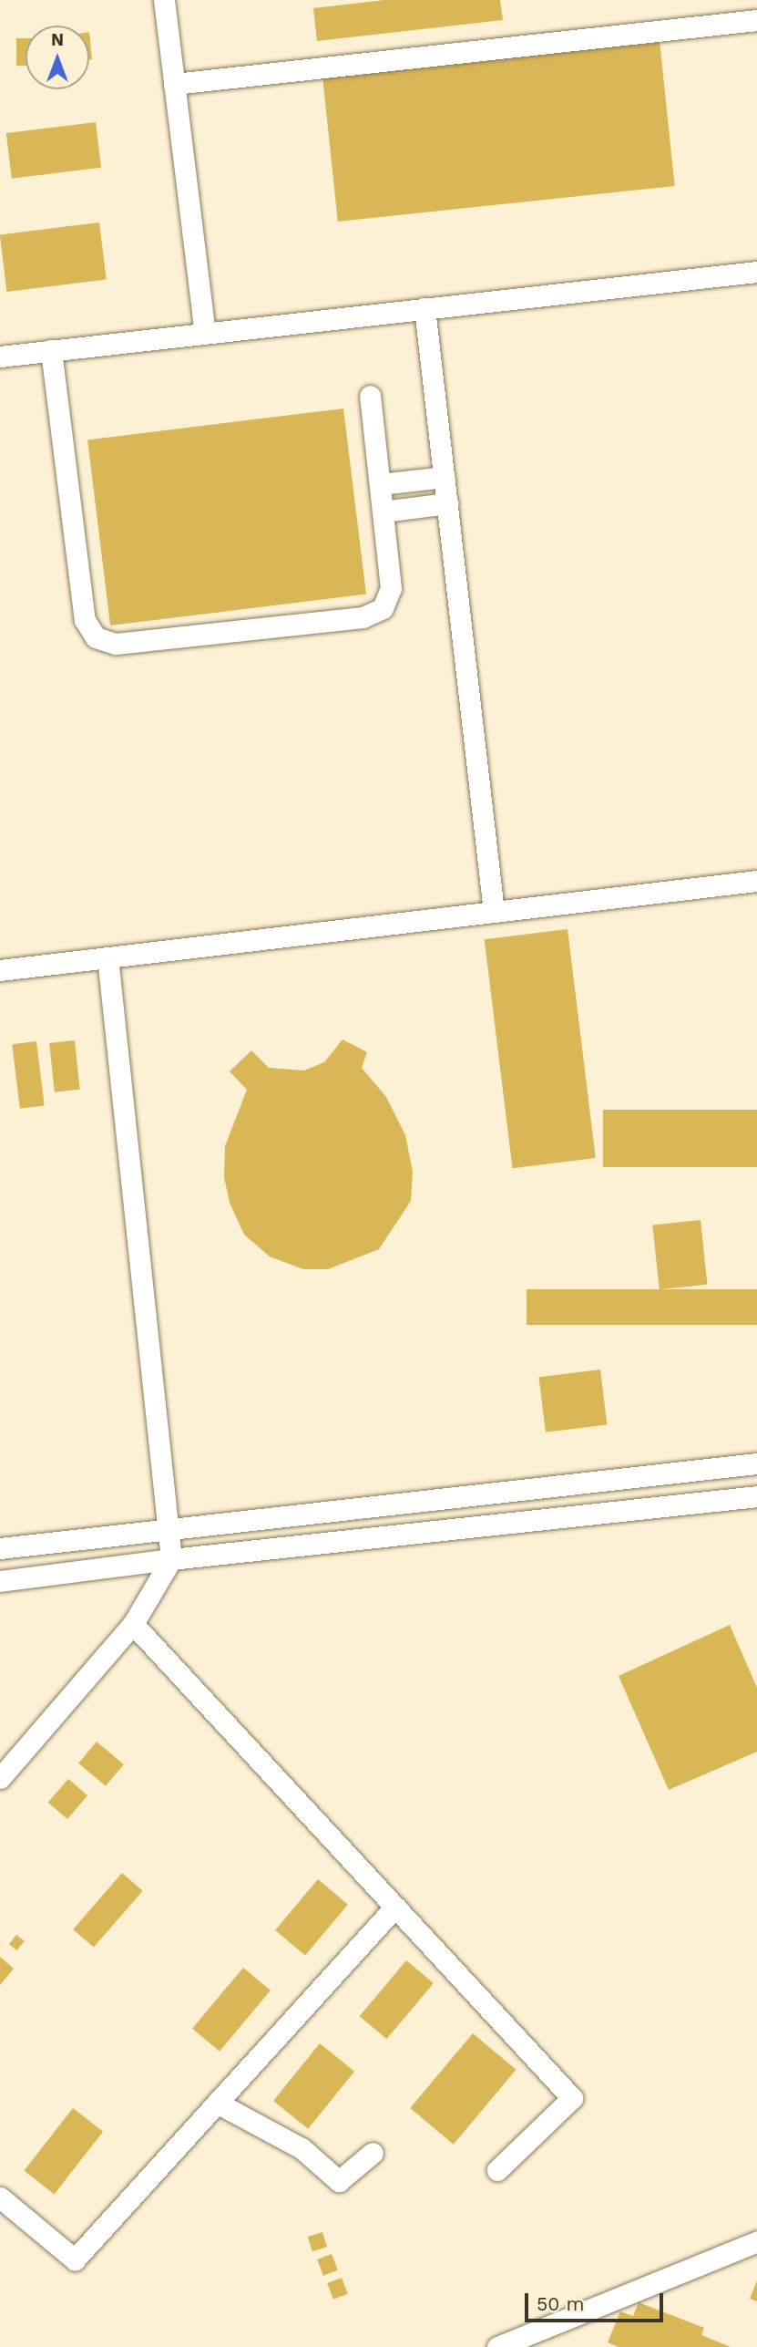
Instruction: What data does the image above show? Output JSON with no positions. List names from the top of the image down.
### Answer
{
  "scale_bar": "50 m",
  "north": "top"
}
